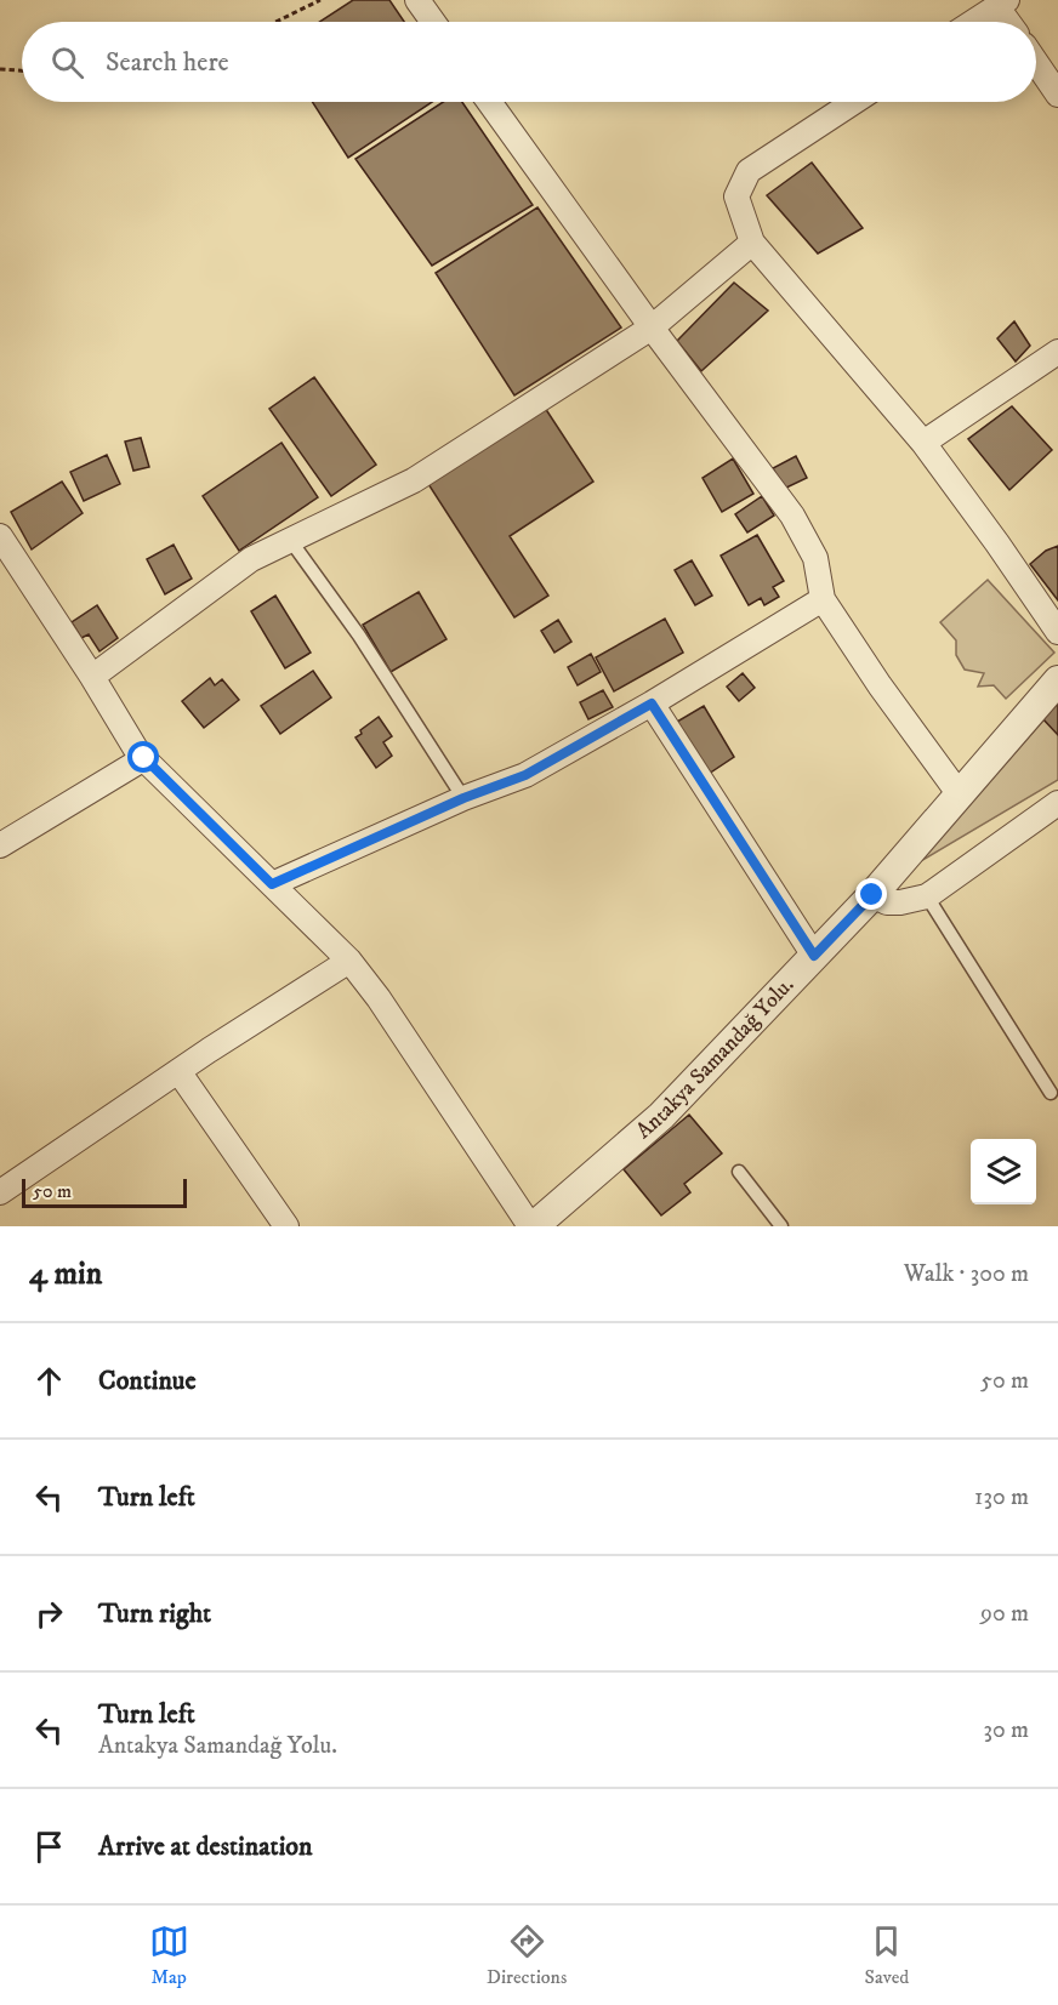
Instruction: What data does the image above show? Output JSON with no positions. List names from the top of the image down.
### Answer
{
  "streets": {
    "street": ["Antakya Samandağ Yolu."]
  },
  "scale_bar": "50 m",
  "page": {
    "search": "Search here",
    "scale": "50 m",
    "heading": ["4 min", "Walk · 300 m"],
    "list": [
      ["Continue", "50 m"],
      ["Turn left", "130 m"],
      ["Turn right", "90 m"],
      ["Turn left", "Antakya Samandağ Yolu.", "30 m"],
      "Arrive at destination"
    ],
    "nav": ["Map", "Directions", "Saved"]
  }
}
